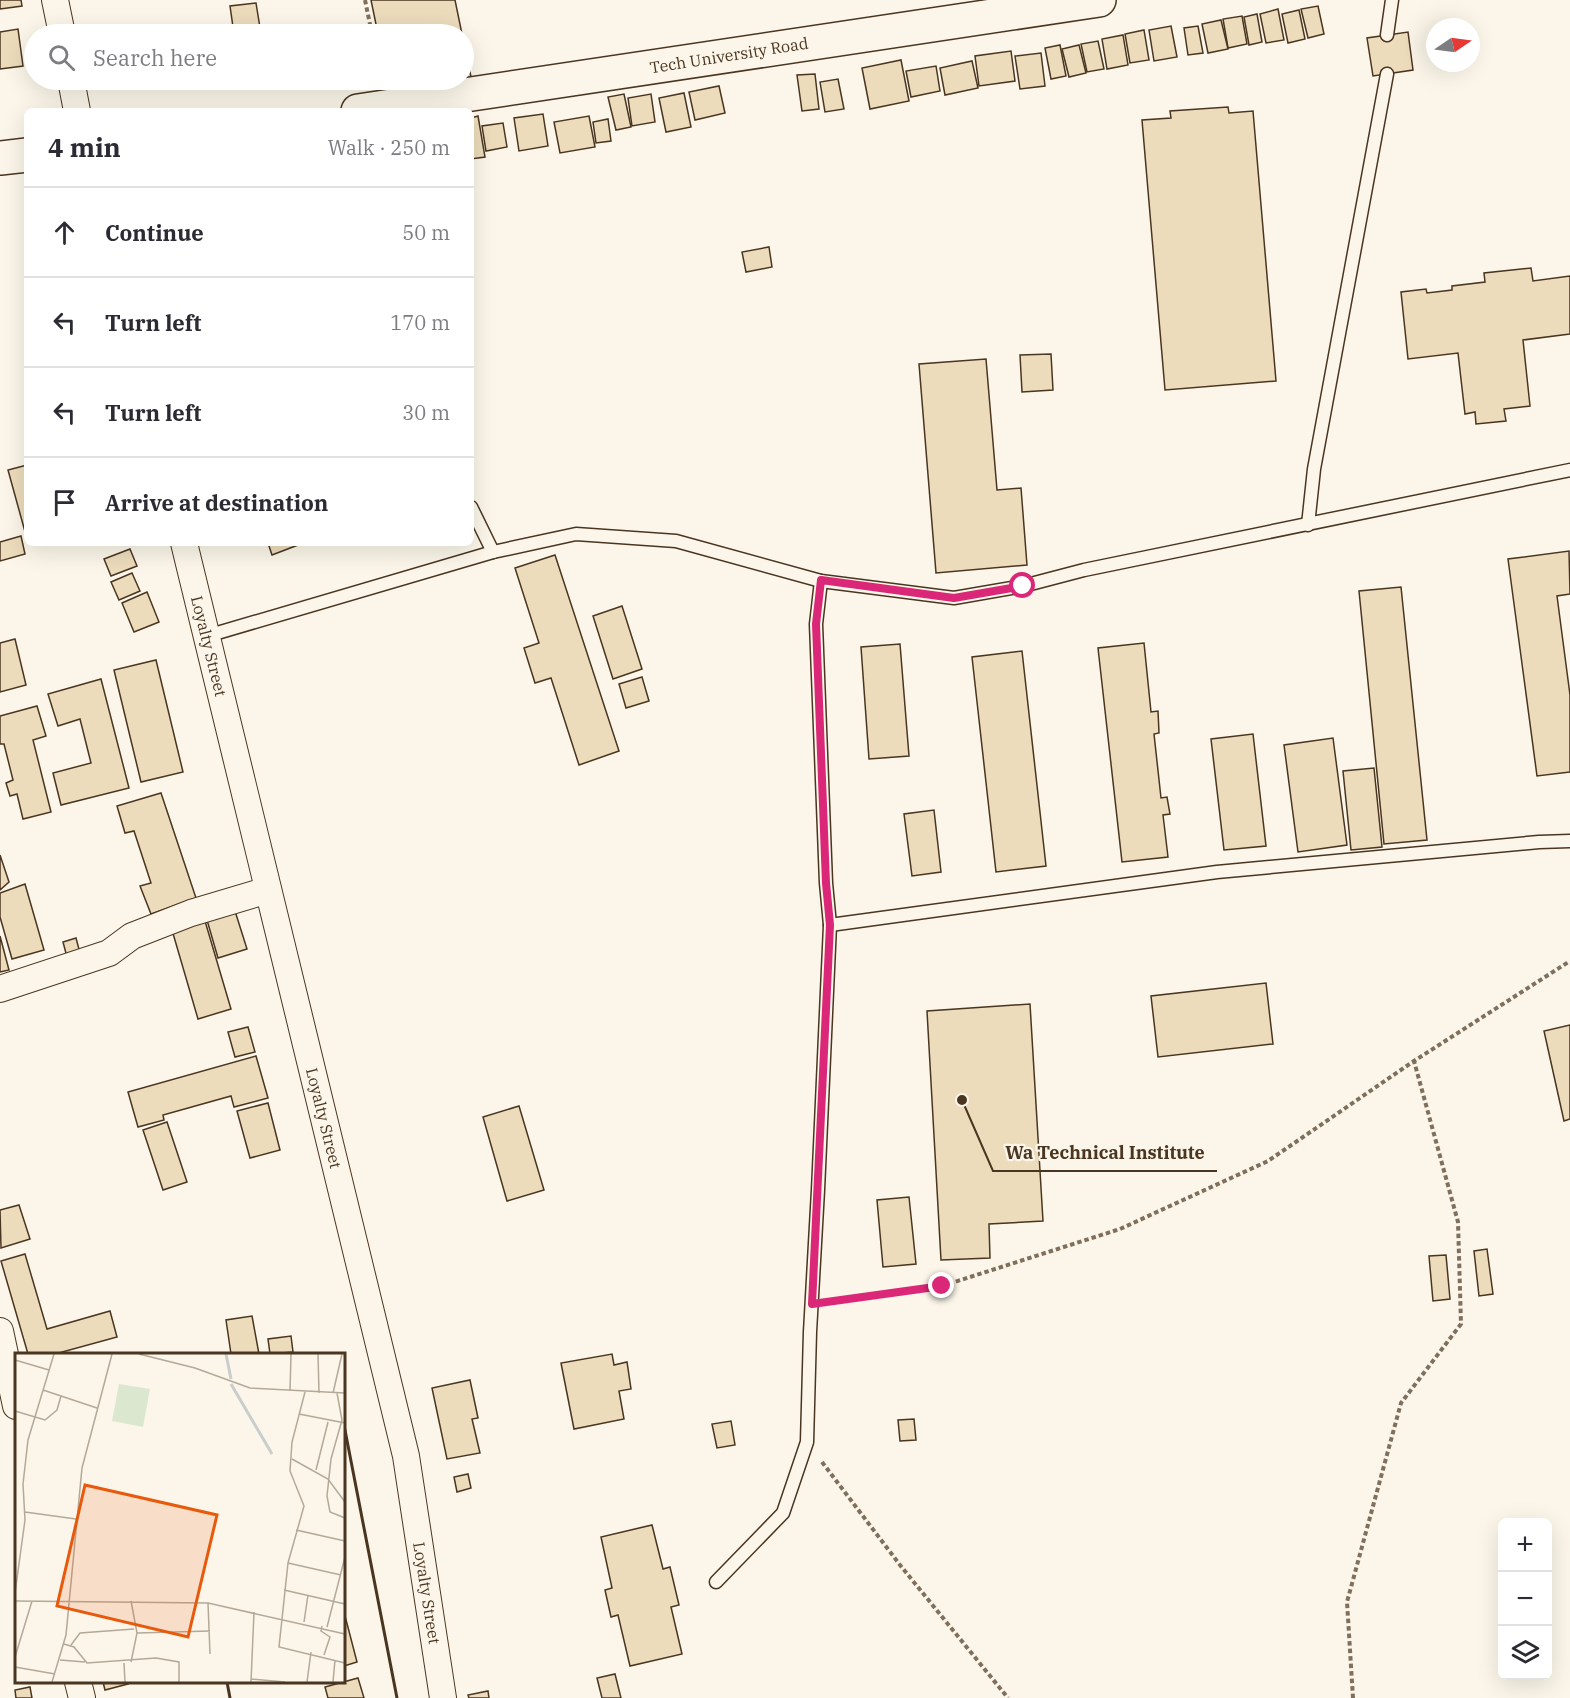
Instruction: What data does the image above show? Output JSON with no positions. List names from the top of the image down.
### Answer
{
  "streets": {
    "street": ["Tech University Road", "Loyalty Street"]
  },
  "places": ["Wa Technical Institute"],
  "north": "right",
  "page": {
    "search": "Search here",
    "heading": ["4 min", "Walk · 250 m"],
    "list": [
      ["Continue", "50 m"],
      ["Turn left", "170 m"],
      ["Turn left", "30 m"],
      "Arrive at destination"
    ],
    "map_buttons": ["+", "−"]
  }
}
